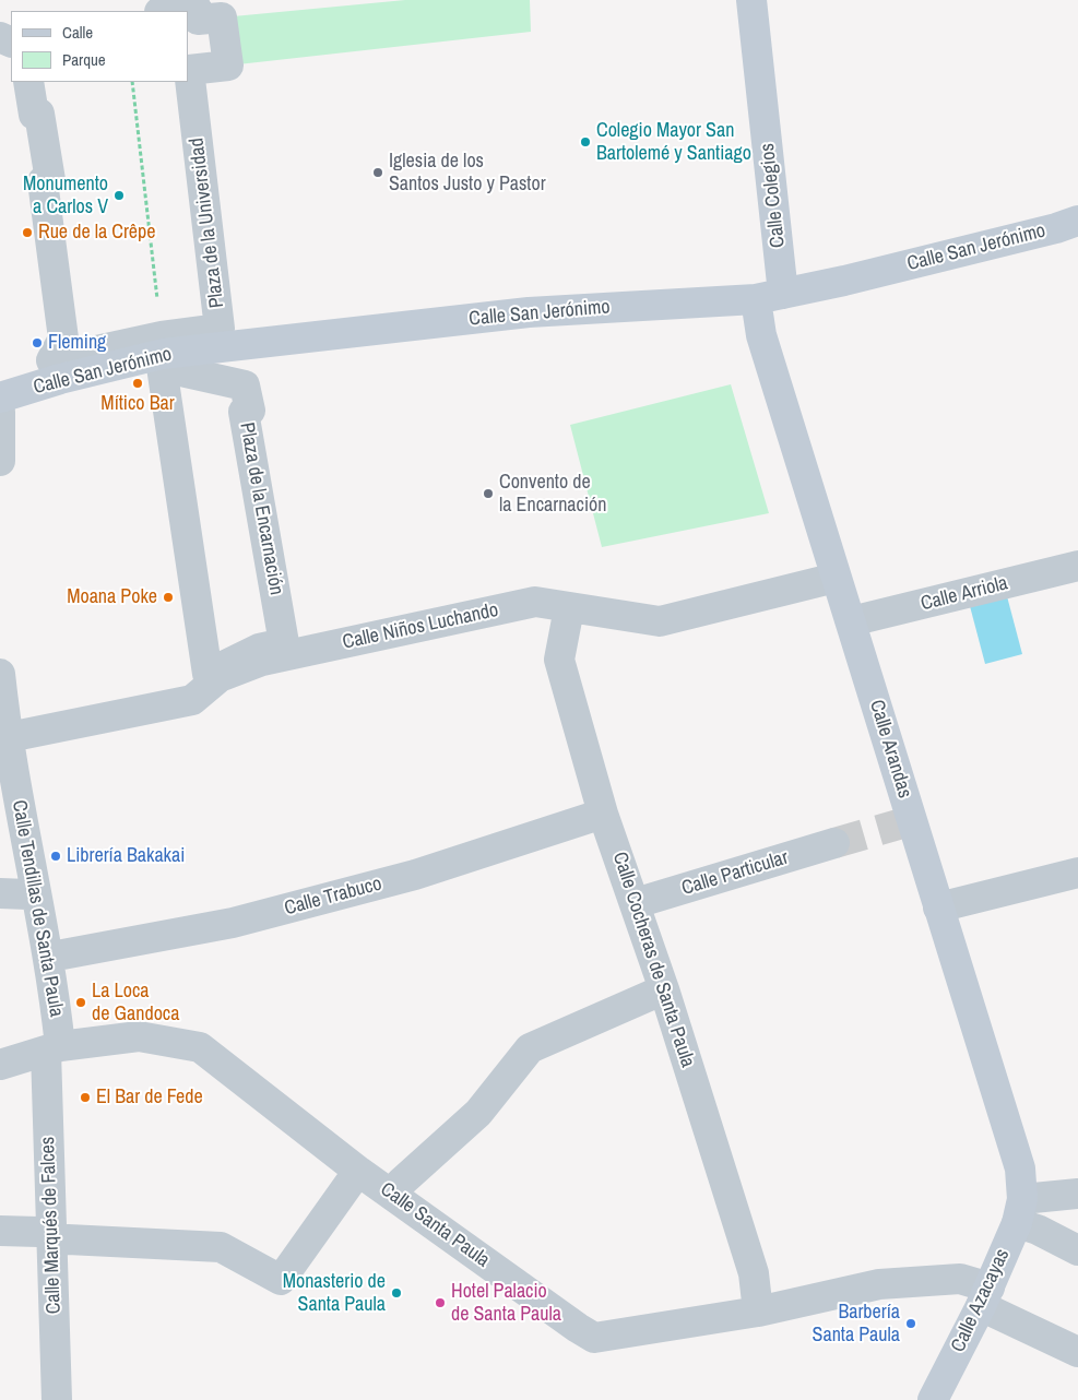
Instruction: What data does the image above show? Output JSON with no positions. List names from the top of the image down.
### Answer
{
  "streets": {
    "street": [
      "Calle Colegios",
      "Plaza de la Universidad",
      "Calle San Jerónimo",
      "Plaza de la Encarnación",
      "Calle Arriola",
      "Calle Niños Luchando",
      "Calle Arandas",
      "Calle Particular",
      "Calle Trabuco",
      "Calle Tendillas de Santa Paula",
      "Calle Cocheras de Santa Paula",
      "Calle Marqués de Falces",
      "Calle Santa Paula",
      "Calle Azacayas"
    ]
  },
  "crossings": [
    ["Calle Colegios", "Calle San Jerónimo"],
    ["Calle Colegios", "Calle Arandas"],
    ["Calle San Jerónimo", "Calle Arandas"],
    ["Plaza de la Encarnación", "Calle Niños Luchando"],
    ["Calle Arriola", "Calle Arandas"],
    ["Calle Niños Luchando", "Calle Arandas"],
    ["Calle Niños Luchando", "Calle Cocheras de Santa Paula"],
    ["Calle Arandas", "Calle Azacayas"],
    ["Calle Particular", "Calle Cocheras de Santa Paula"],
    ["Calle Trabuco", "Calle Cocheras de Santa Paula"],
    ["Calle Tendillas de Santa Paula", "Calle Marqués de Falces"],
    ["Calle Tendillas de Santa Paula", "Calle Santa Paula"],
    ["Calle Cocheras de Santa Paula", "Calle Santa Paula"],
    ["Calle Marqués de Falces", "Calle Santa Paula"],
    ["Calle Santa Paula", "Calle Azacayas"]
  ],
  "places": [
    "Colegio Mayor San Bartolemé y Santiago",
    "Iglesia de los Santos Justo y Pastor",
    "Monumento a Carlos V",
    "Rue de la Crêpe",
    "Fleming",
    "Mítico Bar",
    "Convento de la Encarnación",
    "Moana Poke",
    "Librería Bakakai",
    "La Loca de Gandoca",
    "El Bar de Fede",
    "Monasterio de Santa Paula",
    "Hotel Palacio de Santa Paula",
    "Barbería Santa Paula"
  ],
  "legend": ["Calle", "Parque"]
}
